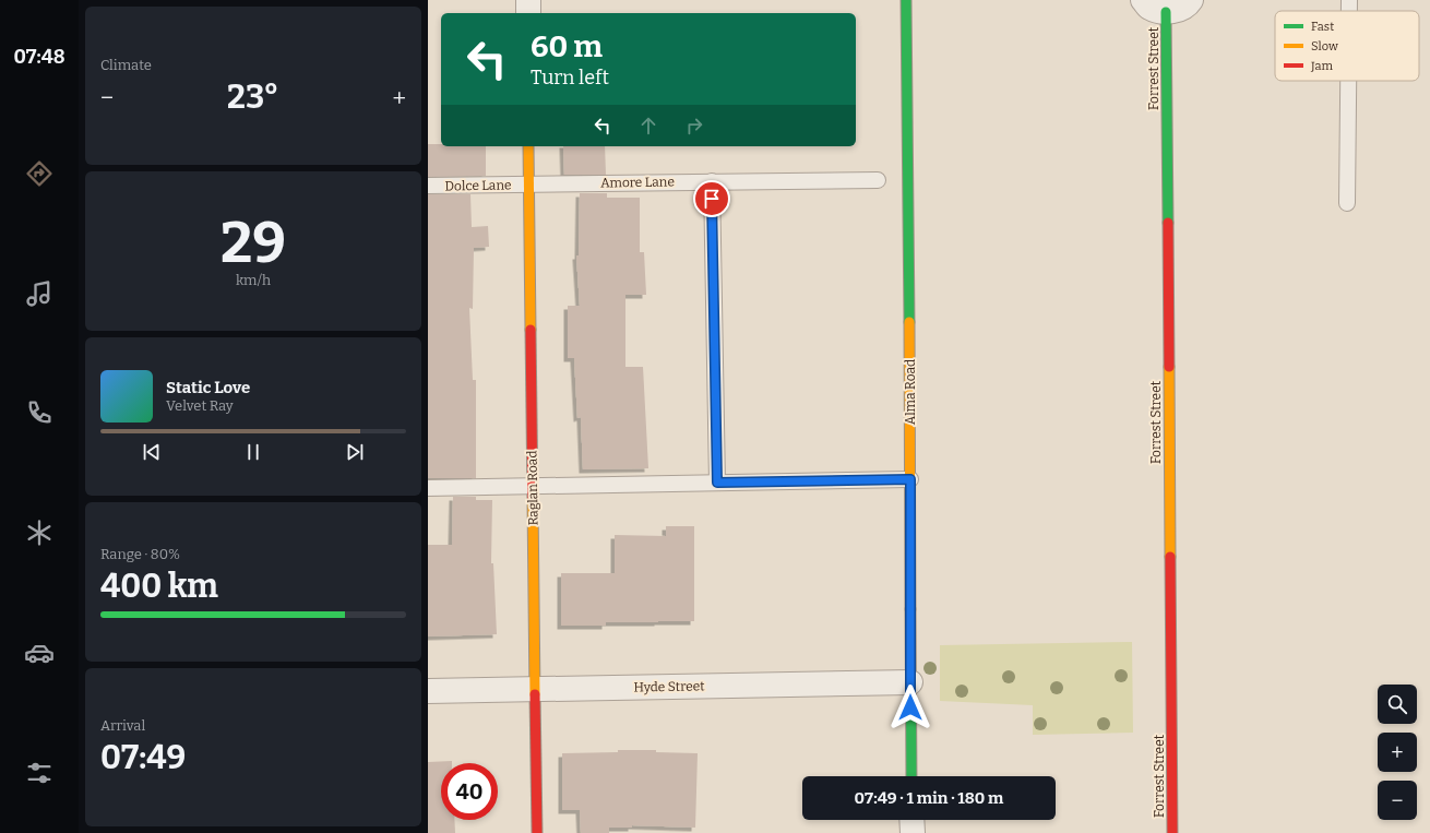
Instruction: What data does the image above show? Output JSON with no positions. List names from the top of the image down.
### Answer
{
  "streets": {
    "street": [
      "Forrest Street",
      "Alma Road",
      "Raglan Road",
      "Hyde Street"
    ],
    "lane": ["Amore Lane", "Dolce Lane"]
  },
  "crossings": [
    ["Amore Lane", "Dolce Lane"],
    ["Amore Lane", "Raglan Road"],
    ["Dolce Lane", "Raglan Road"],
    ["Alma Road", "Hyde Street"],
    ["Raglan Road", "Hyde Street"]
  ],
  "legend": ["Fast", "Slow", "Jam"],
  "page": {
    "tabs": "07:48",
    "tile": [
      "Climate",
      ["29", "km/h"],
      ["Range · 80%", "400 km"],
      ["Arrival", "07:49"]
    ],
    "turn": ["60 m", "Turn left"],
    "heat": ["−", "23°", "+"],
    "song": ["Static Love", "Velvet Ray"],
    "map_buttons": ["+", "−"],
    "limit": "40",
    "trip": "07:49 · 1 min · 180 m"
  }
}
